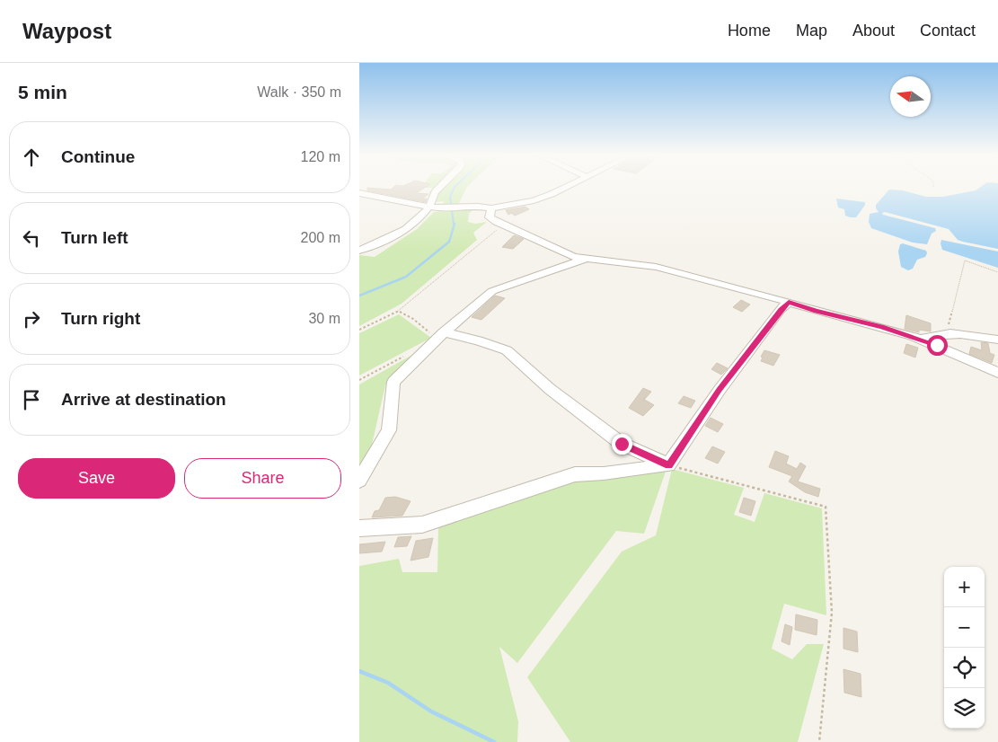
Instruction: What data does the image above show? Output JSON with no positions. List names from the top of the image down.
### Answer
{
  "north": "left",
  "page": {
    "header": "Waypost",
    "nav": [
      "Home",
      "Map",
      "About",
      "Contact"
    ],
    "heading": ["5 min", "Walk · 350 m"],
    "list": [
      ["Continue", "120 m"],
      ["Turn left", "200 m"],
      ["Turn right", "30 m"],
      "Arrive at destination"
    ],
    "buttons": ["Save", "Share"],
    "map_buttons": ["+", "−"]
  }
}
